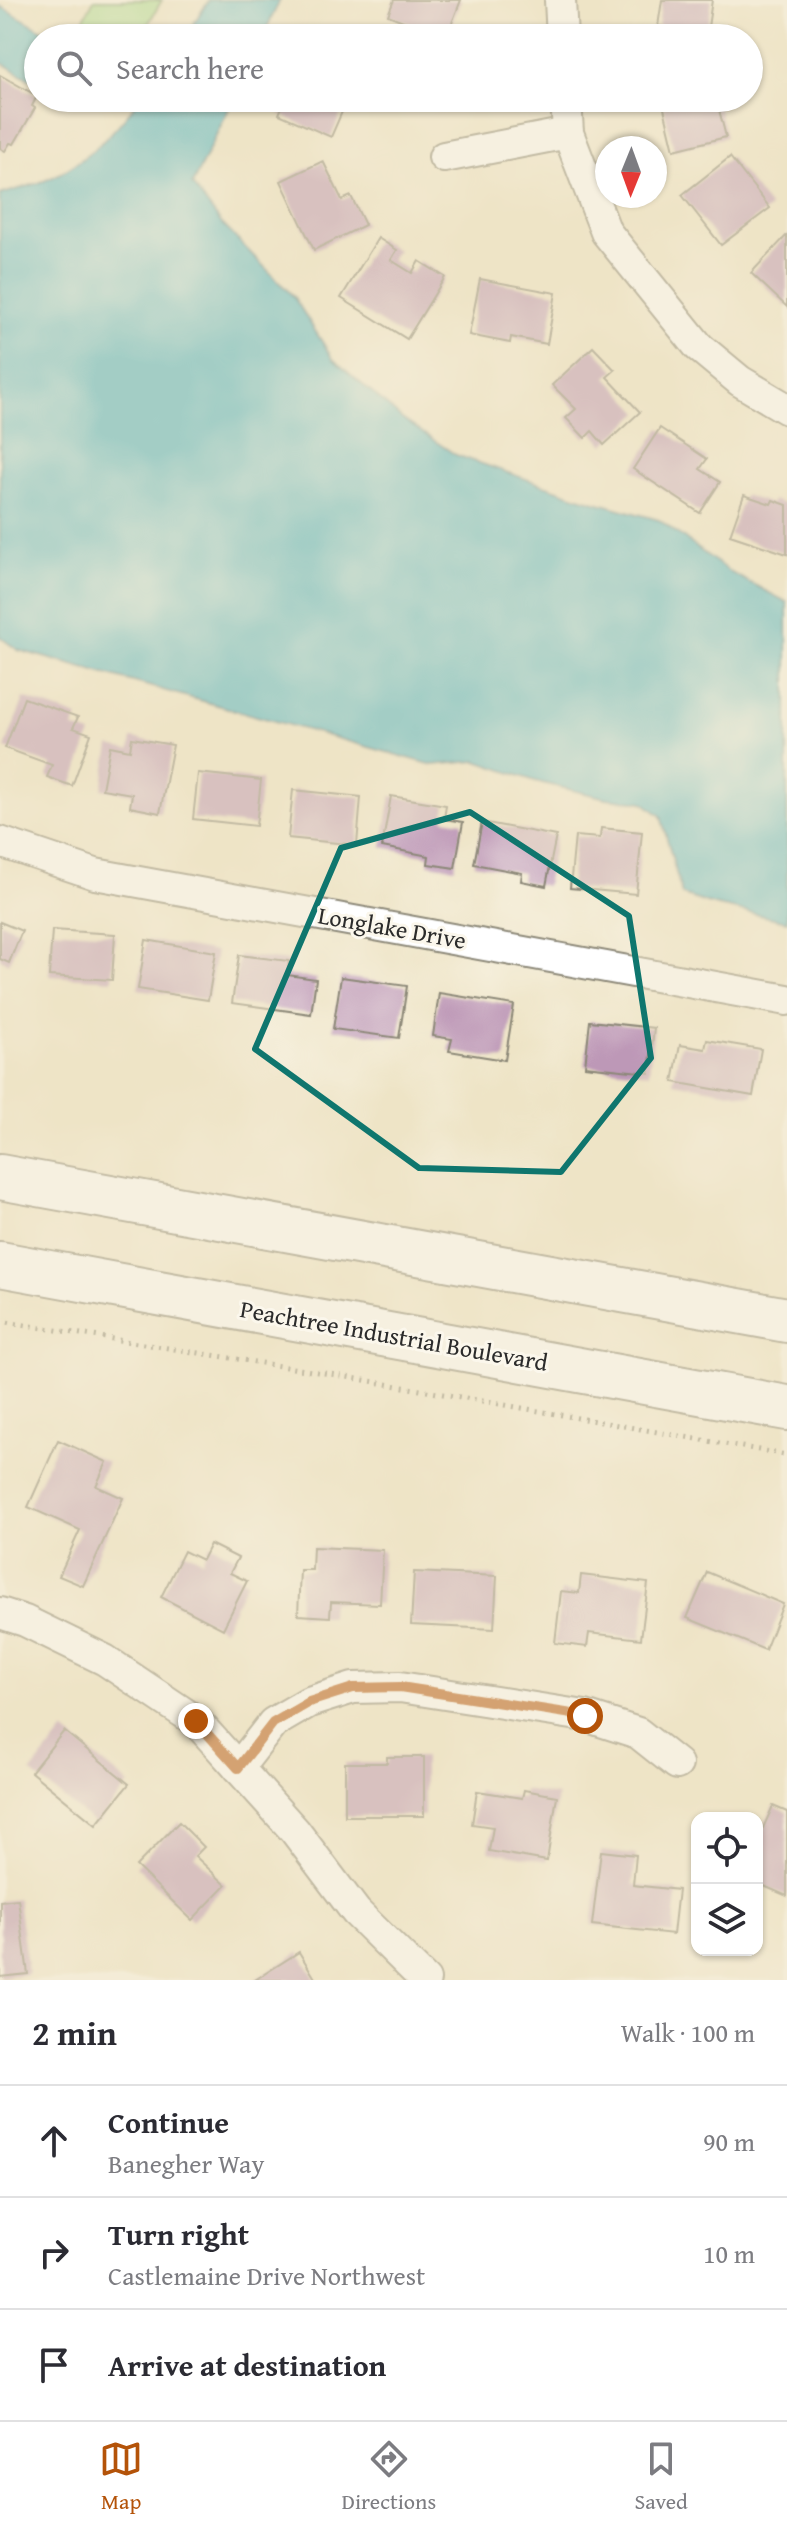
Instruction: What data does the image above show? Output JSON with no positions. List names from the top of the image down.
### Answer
{
  "streets": {
    "highway": ["Peachtree Industrial Boulevard"],
    "street": ["Longlake Drive"]
  },
  "north": "bottom",
  "page": {
    "search": "Search here",
    "heading": ["2 min", "Walk · 100 m"],
    "list": [
      ["Continue", "Banegher Way", "90 m"],
      ["Turn right", "Castlemaine Drive Northwest", "10 m"],
      "Arrive at destination"
    ],
    "nav": ["Map", "Directions", "Saved"]
  }
}
